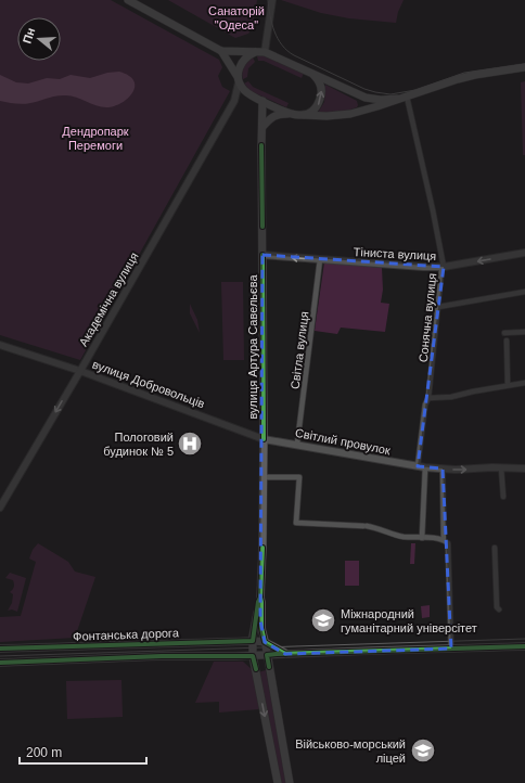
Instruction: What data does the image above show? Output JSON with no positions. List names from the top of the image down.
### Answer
{
  "streets": {
    "main road": ["вулиця Артура Савельєва", "Фонтанська дорога"],
    "street": [
      "Тіниста вулиця",
      "Академічна вулиця",
      "Сонячна вулиця",
      "Світла вулиця",
      "вулиця Добровольців",
      "Світлий провулок"
    ]
  },
  "crossings": [
    ["Тіниста вулиця", "Сонячна вулиця"],
    ["Тіниста вулиця", "вулиця Артура Савельєва"],
    ["Тіниста вулиця", "Світла вулиця"],
    ["Академічна вулиця", "вулиця Добровольців"],
    ["Сонячна вулиця", "Світлий провулок"],
    ["вулиця Артура Савельєва", "вулиця Добровольців"],
    ["вулиця Артура Савельєва", "Світлий провулок"],
    ["вулиця Артура Савельєва", "Фонтанська дорога"],
    ["Світла вулиця", "Світлий провулок"],
    ["вулиця Добровольців", "Світлий провулок"]
  ],
  "parks": ["Санаторій \"Одеса\"", "Дендропарк Перемоги"],
  "places": {
    "hospital": ["Пологовий будинок № 5"],
    "school or university": ["Міжнародний гуманітарний універсітет", "Військово-морський ліцей"]
  },
  "scale_bar": "200 m",
  "north": "left"
}
